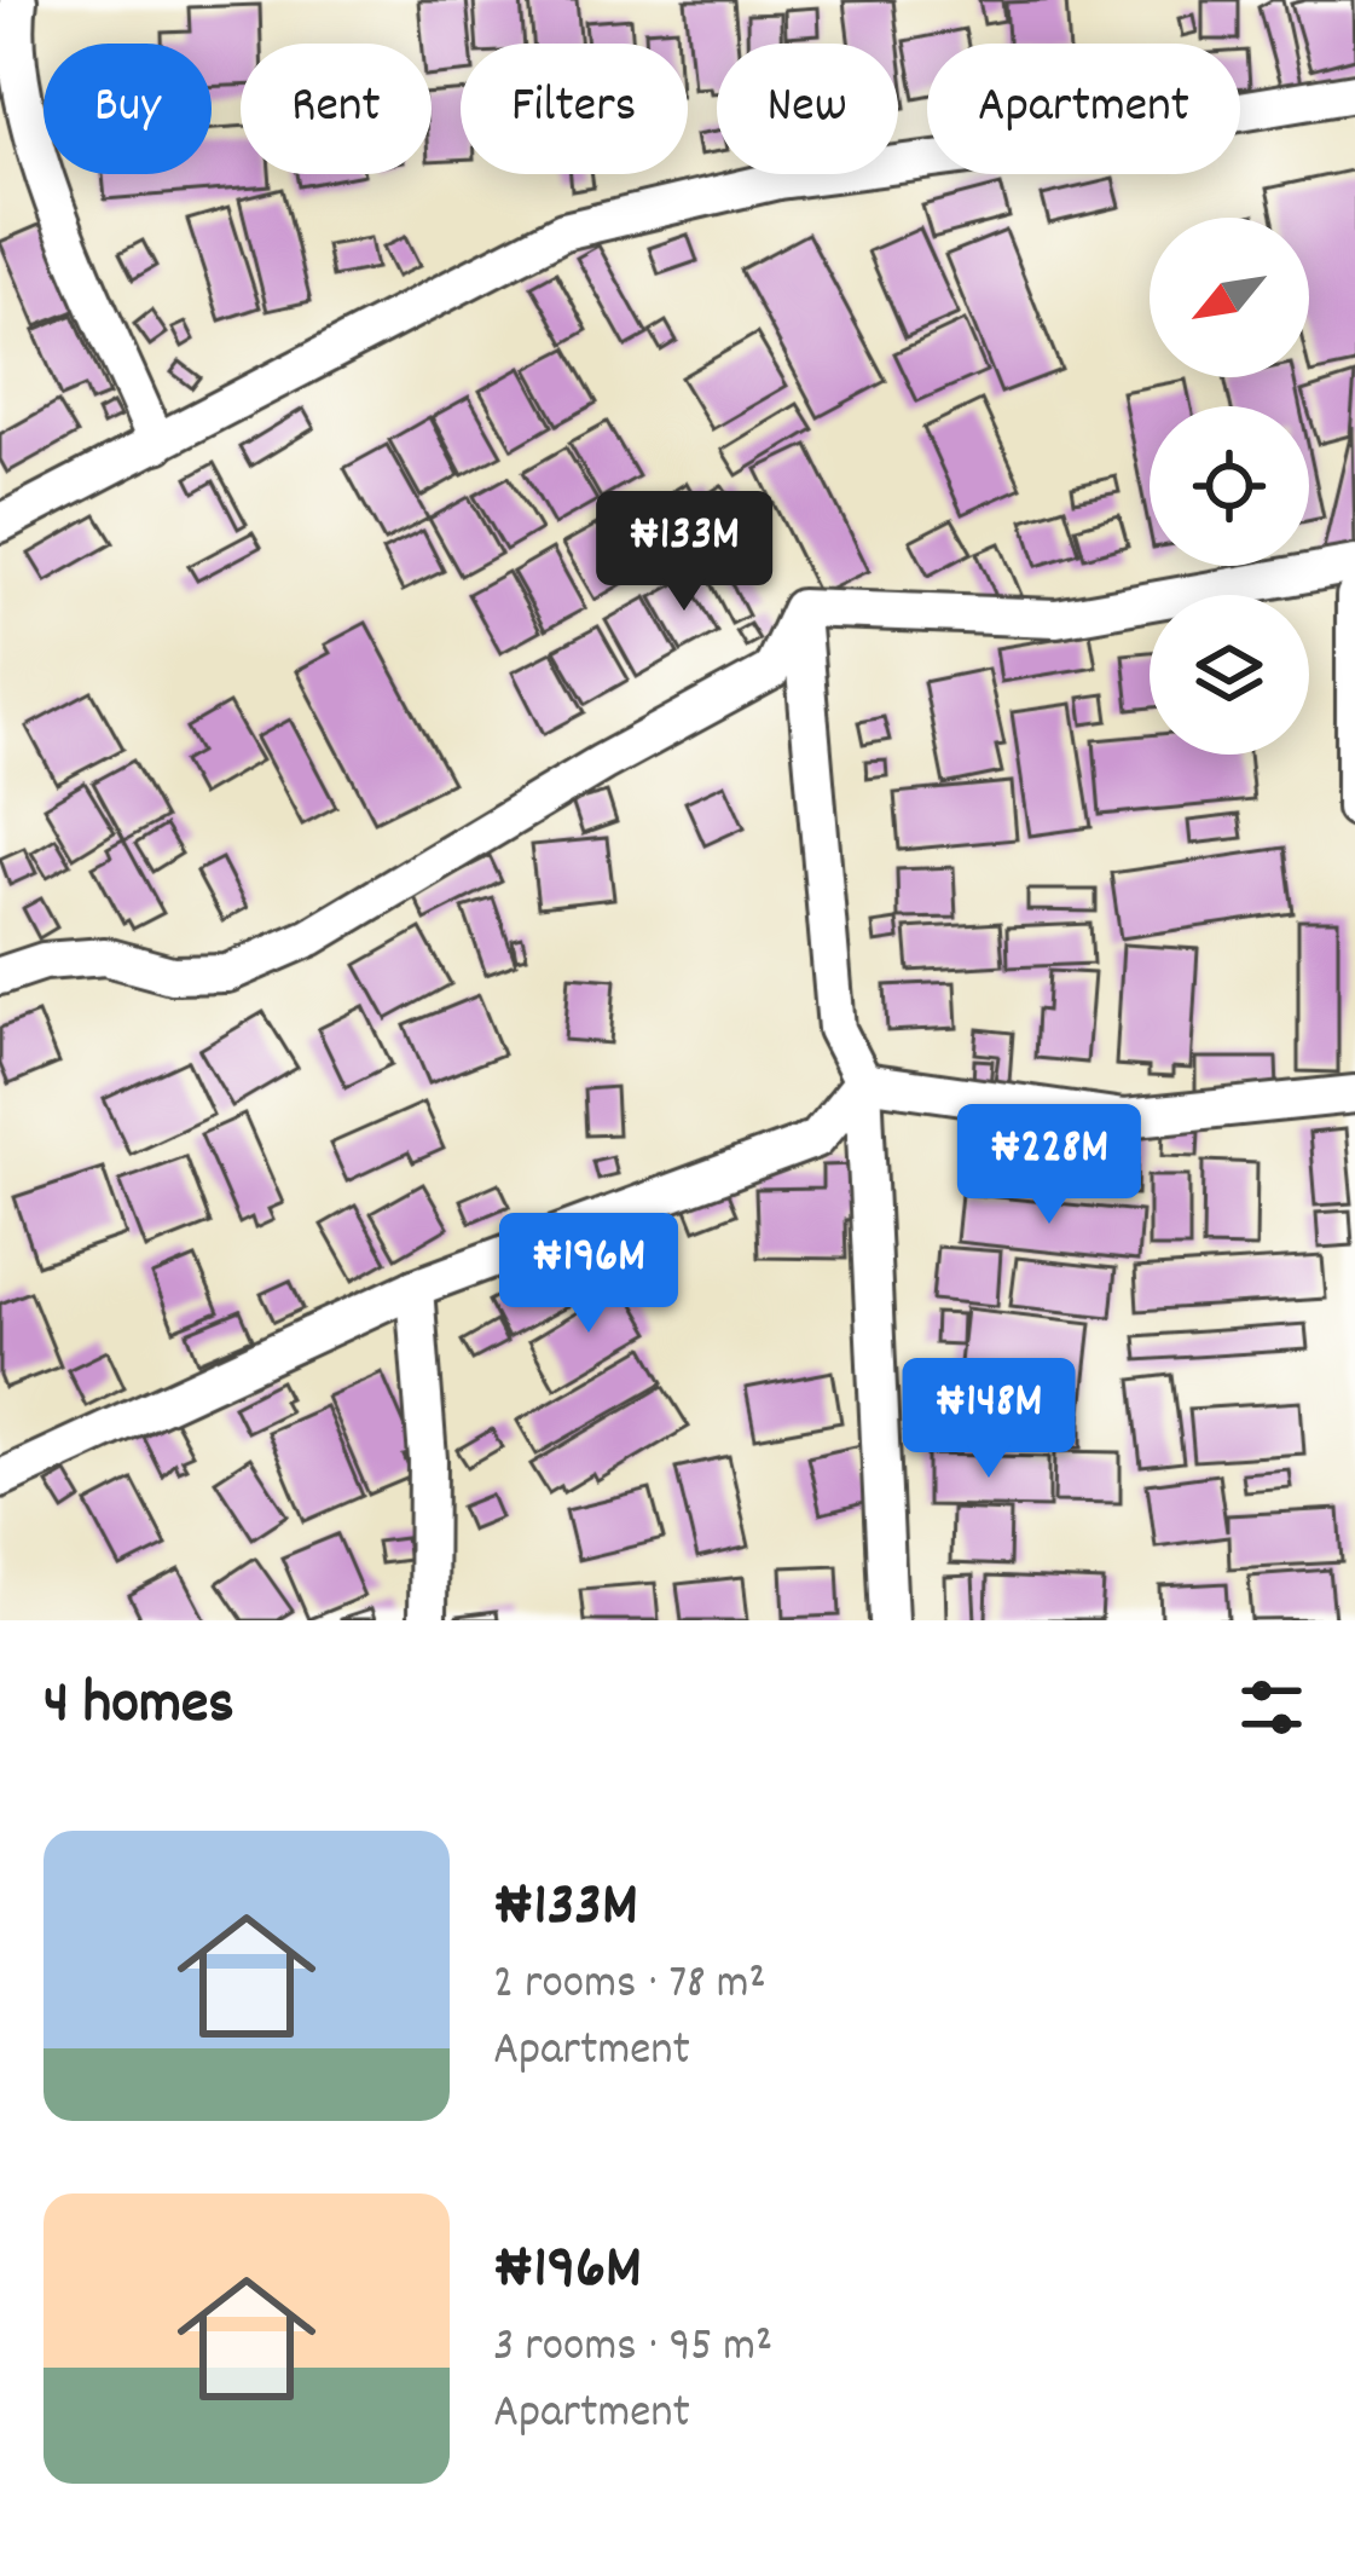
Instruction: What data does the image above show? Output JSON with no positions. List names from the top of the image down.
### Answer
{
  "north": "bottom left",
  "page": {
    "chip": [
      "Buy",
      "Rent",
      "Filters",
      "New",
      "Apartment"
    ],
    "price": [
      "₦133M",
      "₦228M",
      "₦196M",
      "₦148M"
    ],
    "heading": "4 homes",
    "list": [
      {
        "name": "₦133M",
        "note": "2 rooms · 78 m² · Apartment"
      },
      {
        "name": "₦196M",
        "note": "3 rooms · 95 m² · Apartment"
      }
    ]
  }
}
